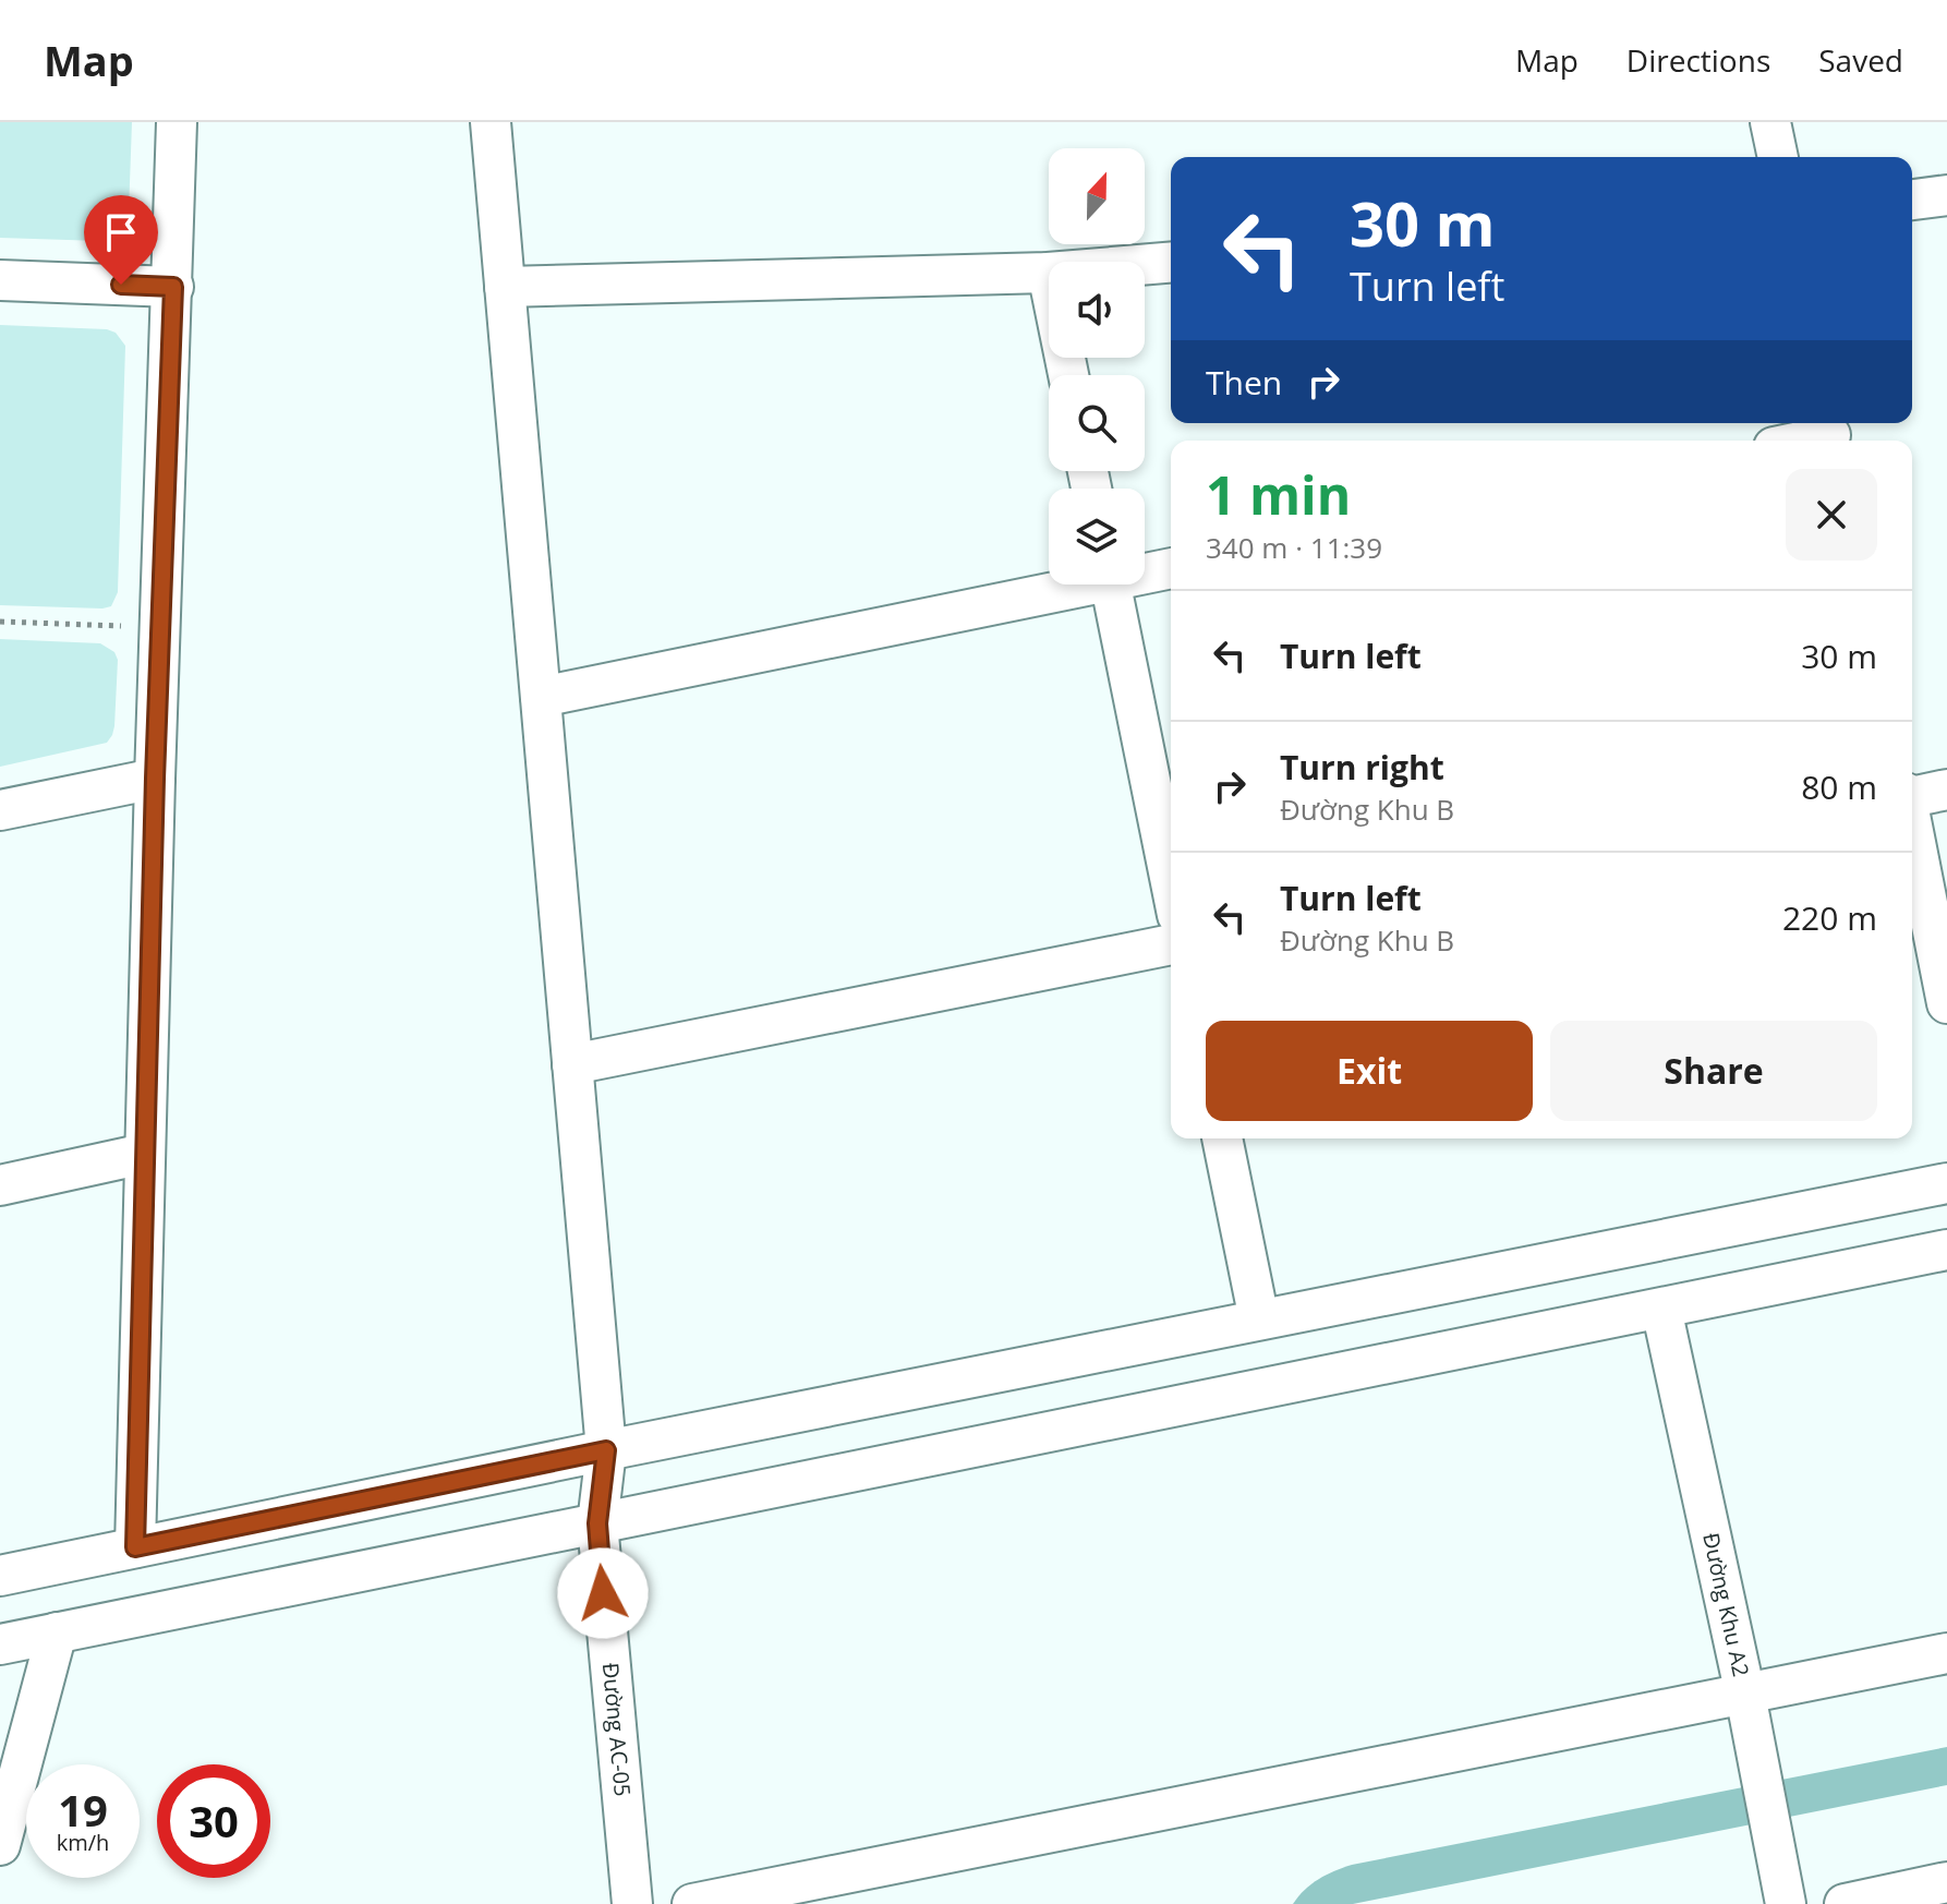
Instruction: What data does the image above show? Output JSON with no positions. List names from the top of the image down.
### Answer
{
  "streets": {
    "street": ["Đường Khu A2", "Đường AC-05"]
  },
  "north": "top",
  "page": {
    "header": "Map",
    "nav": ["Map", "Directions", "Saved"],
    "turn": ["30 m", "Turn left"],
    "then": "Then",
    "heading": ["1 min", "340 m · 11:39"],
    "list": [
      {
        "name": "Turn left",
        "value": "30 m"
      },
      {
        "name": "Turn right",
        "note": "Đường Khu B",
        "value": "80 m"
      },
      {
        "name": "Turn left",
        "note": "Đường Khu B",
        "value": "220 m"
      }
    ],
    "buttons": ["Exit", "Share"],
    "speed": "19 km/h",
    "limit": "30"
  }
}
